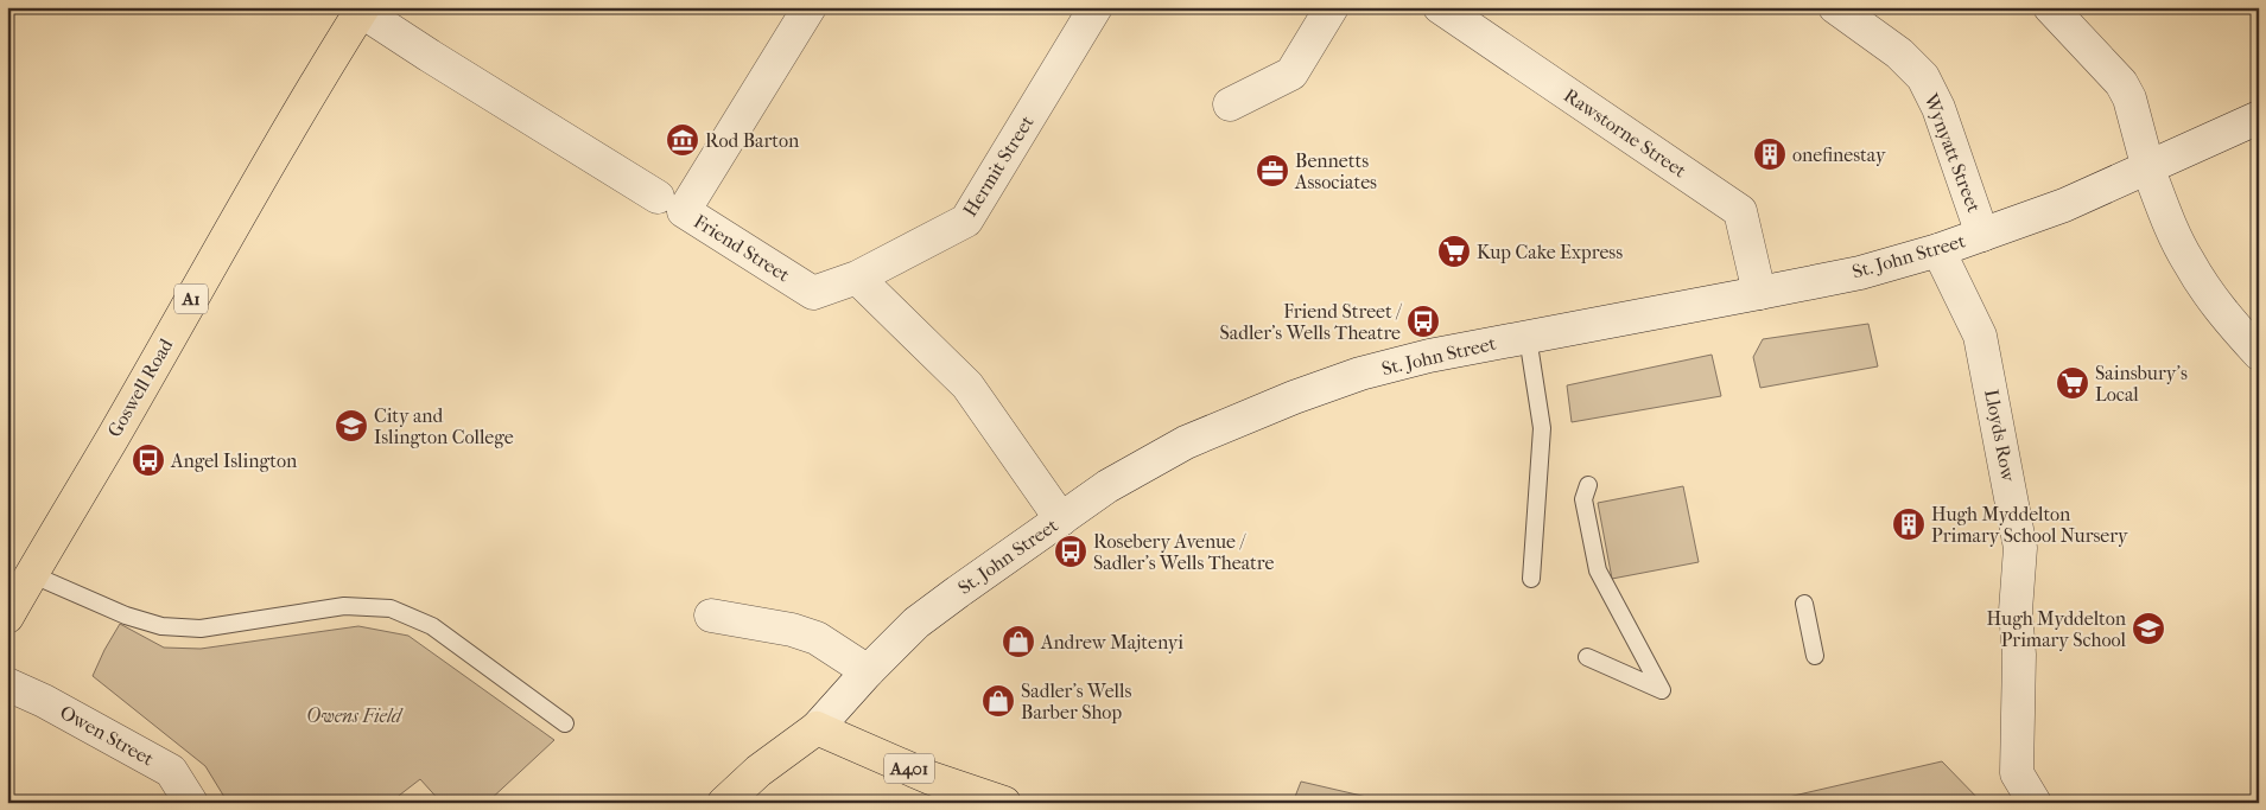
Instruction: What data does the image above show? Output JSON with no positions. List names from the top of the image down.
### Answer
{
  "streets": {
    "main road": [
      "St. John Street",
      "A1",
      "Goswell Road",
      "A401"
    ],
    "street": [
      "Rawstorne Street",
      "Wynyatt Street",
      "Hermit Street",
      "Friend Street",
      "Lloyds Row",
      "Owen Street"
    ]
  },
  "crossings": [
    ["Rawstorne Street", "St. John Street"],
    ["Wynyatt Street", "St. John Street"],
    ["Hermit Street", "Friend Street"],
    ["Friend Street", "Goswell Road"],
    ["St. John Street", "Lloyds Row"],
    ["St. John Street", "A401"]
  ],
  "parks": ["Owens Field"],
  "places": {
    "museum": ["Rod Barton"],
    "building": ["onefinestay", "Hugh Myddelton Primary School Nursery"],
    "office": ["Bennetts Associates"],
    "supermarket": ["Kup Cake Express", "Sainsbury's Local"],
    "bus stop": ["Friend Street / Sadler's Wells Theatre", "Angel Islington", "Rosebery Avenue / Sadler's Wells Theatre"],
    "school or university": ["City and Islington College", "Hugh Myddelton Primary School"],
    "shop": ["Andrew Majtenyi", "Sadler's Wells Barber Shop"]
  }
}
